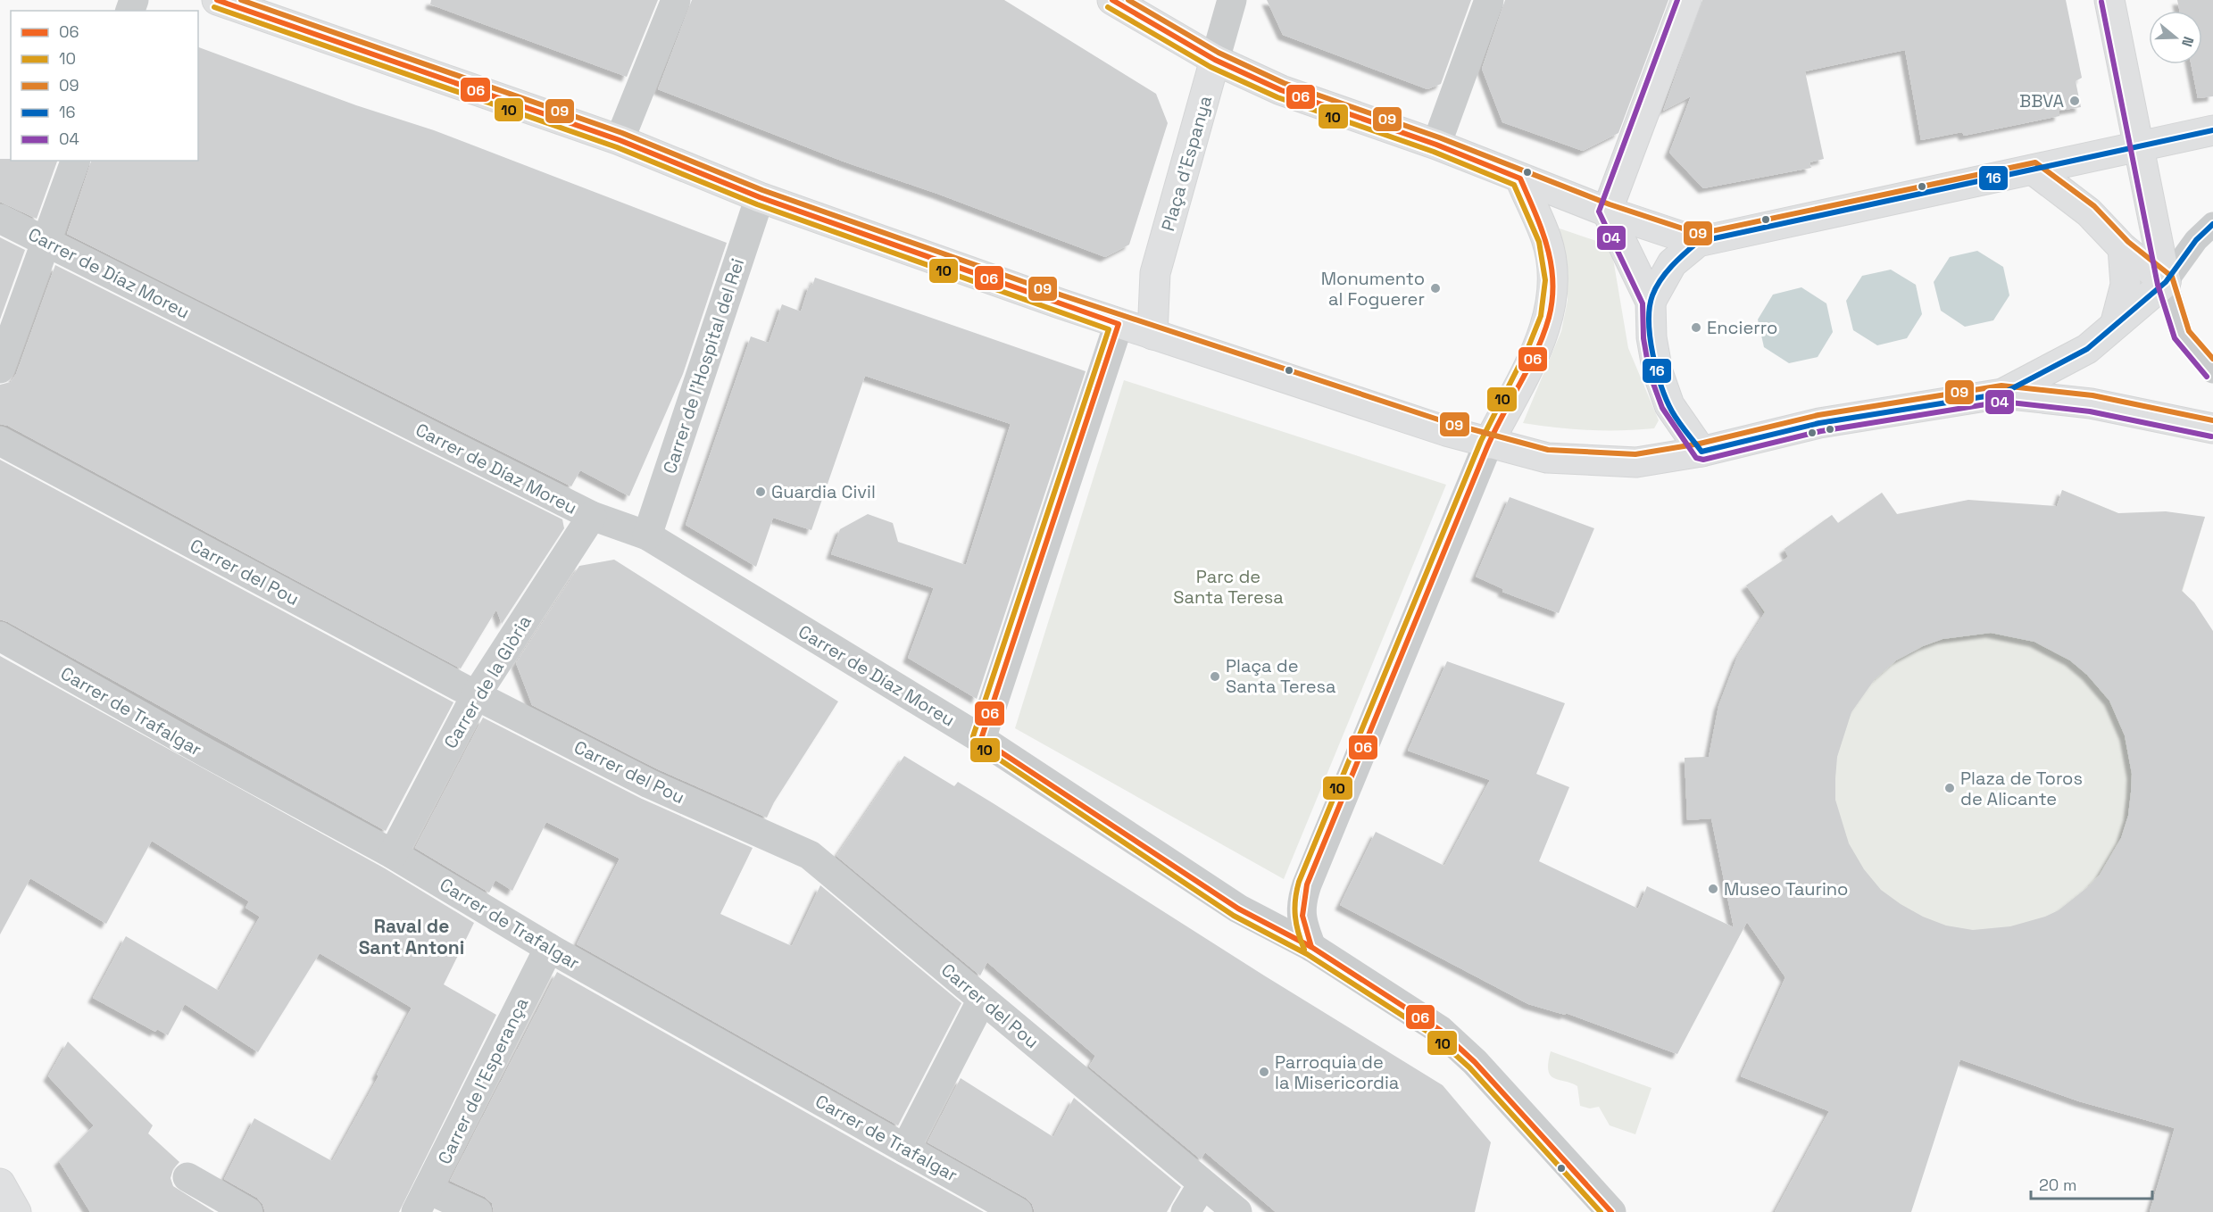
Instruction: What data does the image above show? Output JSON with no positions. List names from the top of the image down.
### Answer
{
  "streets": {
    "main road": ["Plaça d'Espanya"],
    "street": [
      "Carrer de Díaz Moreu",
      "Carrer de l'Hospital del Rei",
      "Carrer del Pou",
      "Carrer de la Glòria",
      "Carrer de Trafalgar",
      "Carrer de l'Esperança"
    ]
  },
  "crossings": [
    ["Carrer de Díaz Moreu", "Carrer de l'Hospital del Rei"],
    ["Carrer de Díaz Moreu", "Carrer de la Glòria"],
    ["Carrer del Pou", "Carrer de la Glòria"],
    ["Carrer de la Glòria", "Carrer de Trafalgar"],
    ["Carrer de Trafalgar", "Carrer de l'Esperança"]
  ],
  "districts": ["Raval de Sant Antoni"],
  "parks": ["Parc de Santa Teresa"],
  "places": [
    "BBVA",
    "Monumento al Foguerer",
    "Encierro",
    "Guardia Civil",
    "Plaça de Santa Teresa",
    "Plaza de Toros de Alicante",
    "Museo Taurino",
    "Parroquia de la Misericordia"
  ],
  "lines": [
    "transit line 06",
    "transit line 09",
    "transit line 04",
    "transit line 10",
    "transit line 16"
  ],
  "legend": [
    "06",
    "10",
    "09",
    "16",
    "04"
  ],
  "scale_bar": "20 m",
  "north": "right"
}
